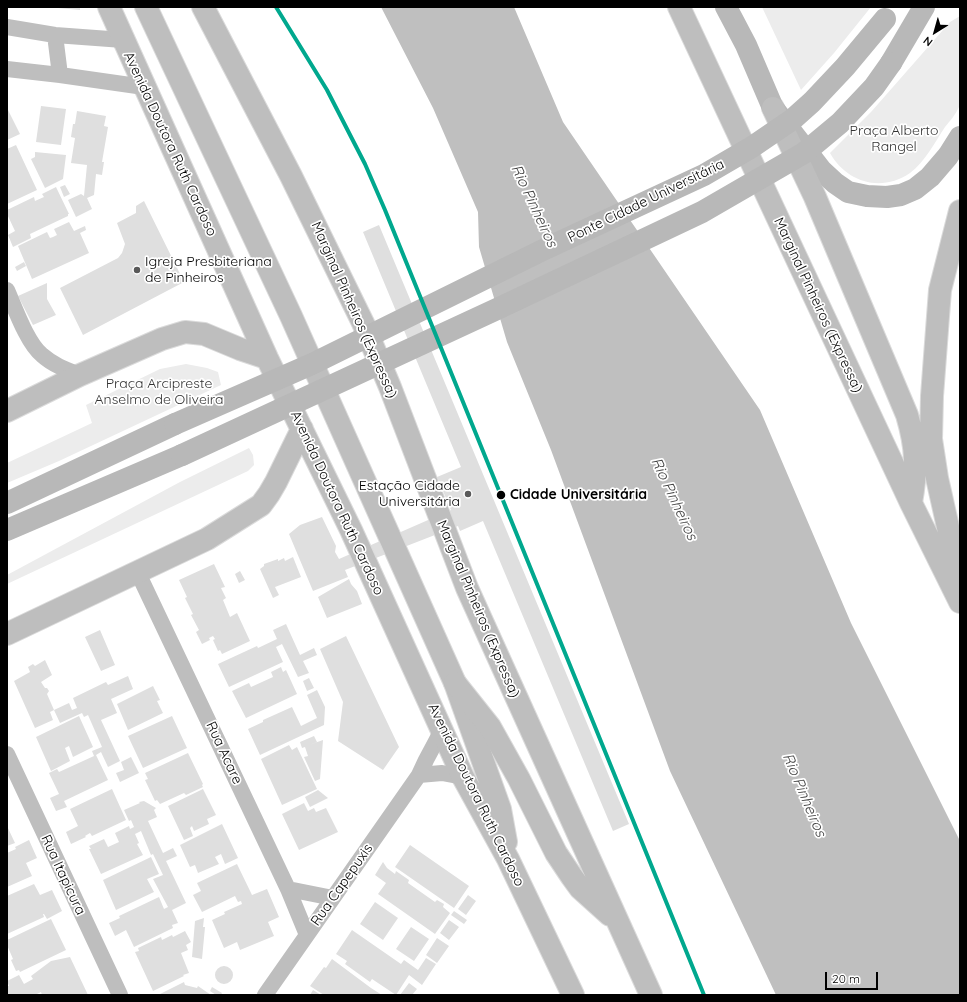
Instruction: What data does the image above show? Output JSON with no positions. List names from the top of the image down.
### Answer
{
  "streets": {
    "highway": ["Avenida Doutora Ruth Cardoso", "Marginal Pinheiros (Expressa)"],
    "main road": ["Ponte Cidade Universitária"],
    "street": ["Rua Acare", "Rua Itapicura", "Rua Capepuxis"]
  },
  "crossings": [
    ["Avenida Doutora Ruth Cardoso", "Rua Capepuxis"],
    ["Rua Acare", "Rua Capepuxis"]
  ],
  "water": ["Rio Pinheiros"],
  "parks": ["Praça Alberto Rangel", "Praça Arcipreste Anselmo de Oliveira"],
  "places": ["Igreja Presbiteriana de Pinheiros", "Estação Cidade Universitária", "Cidade Universitária"],
  "scale_bar": "20 m",
  "north": "bottom left"
}
